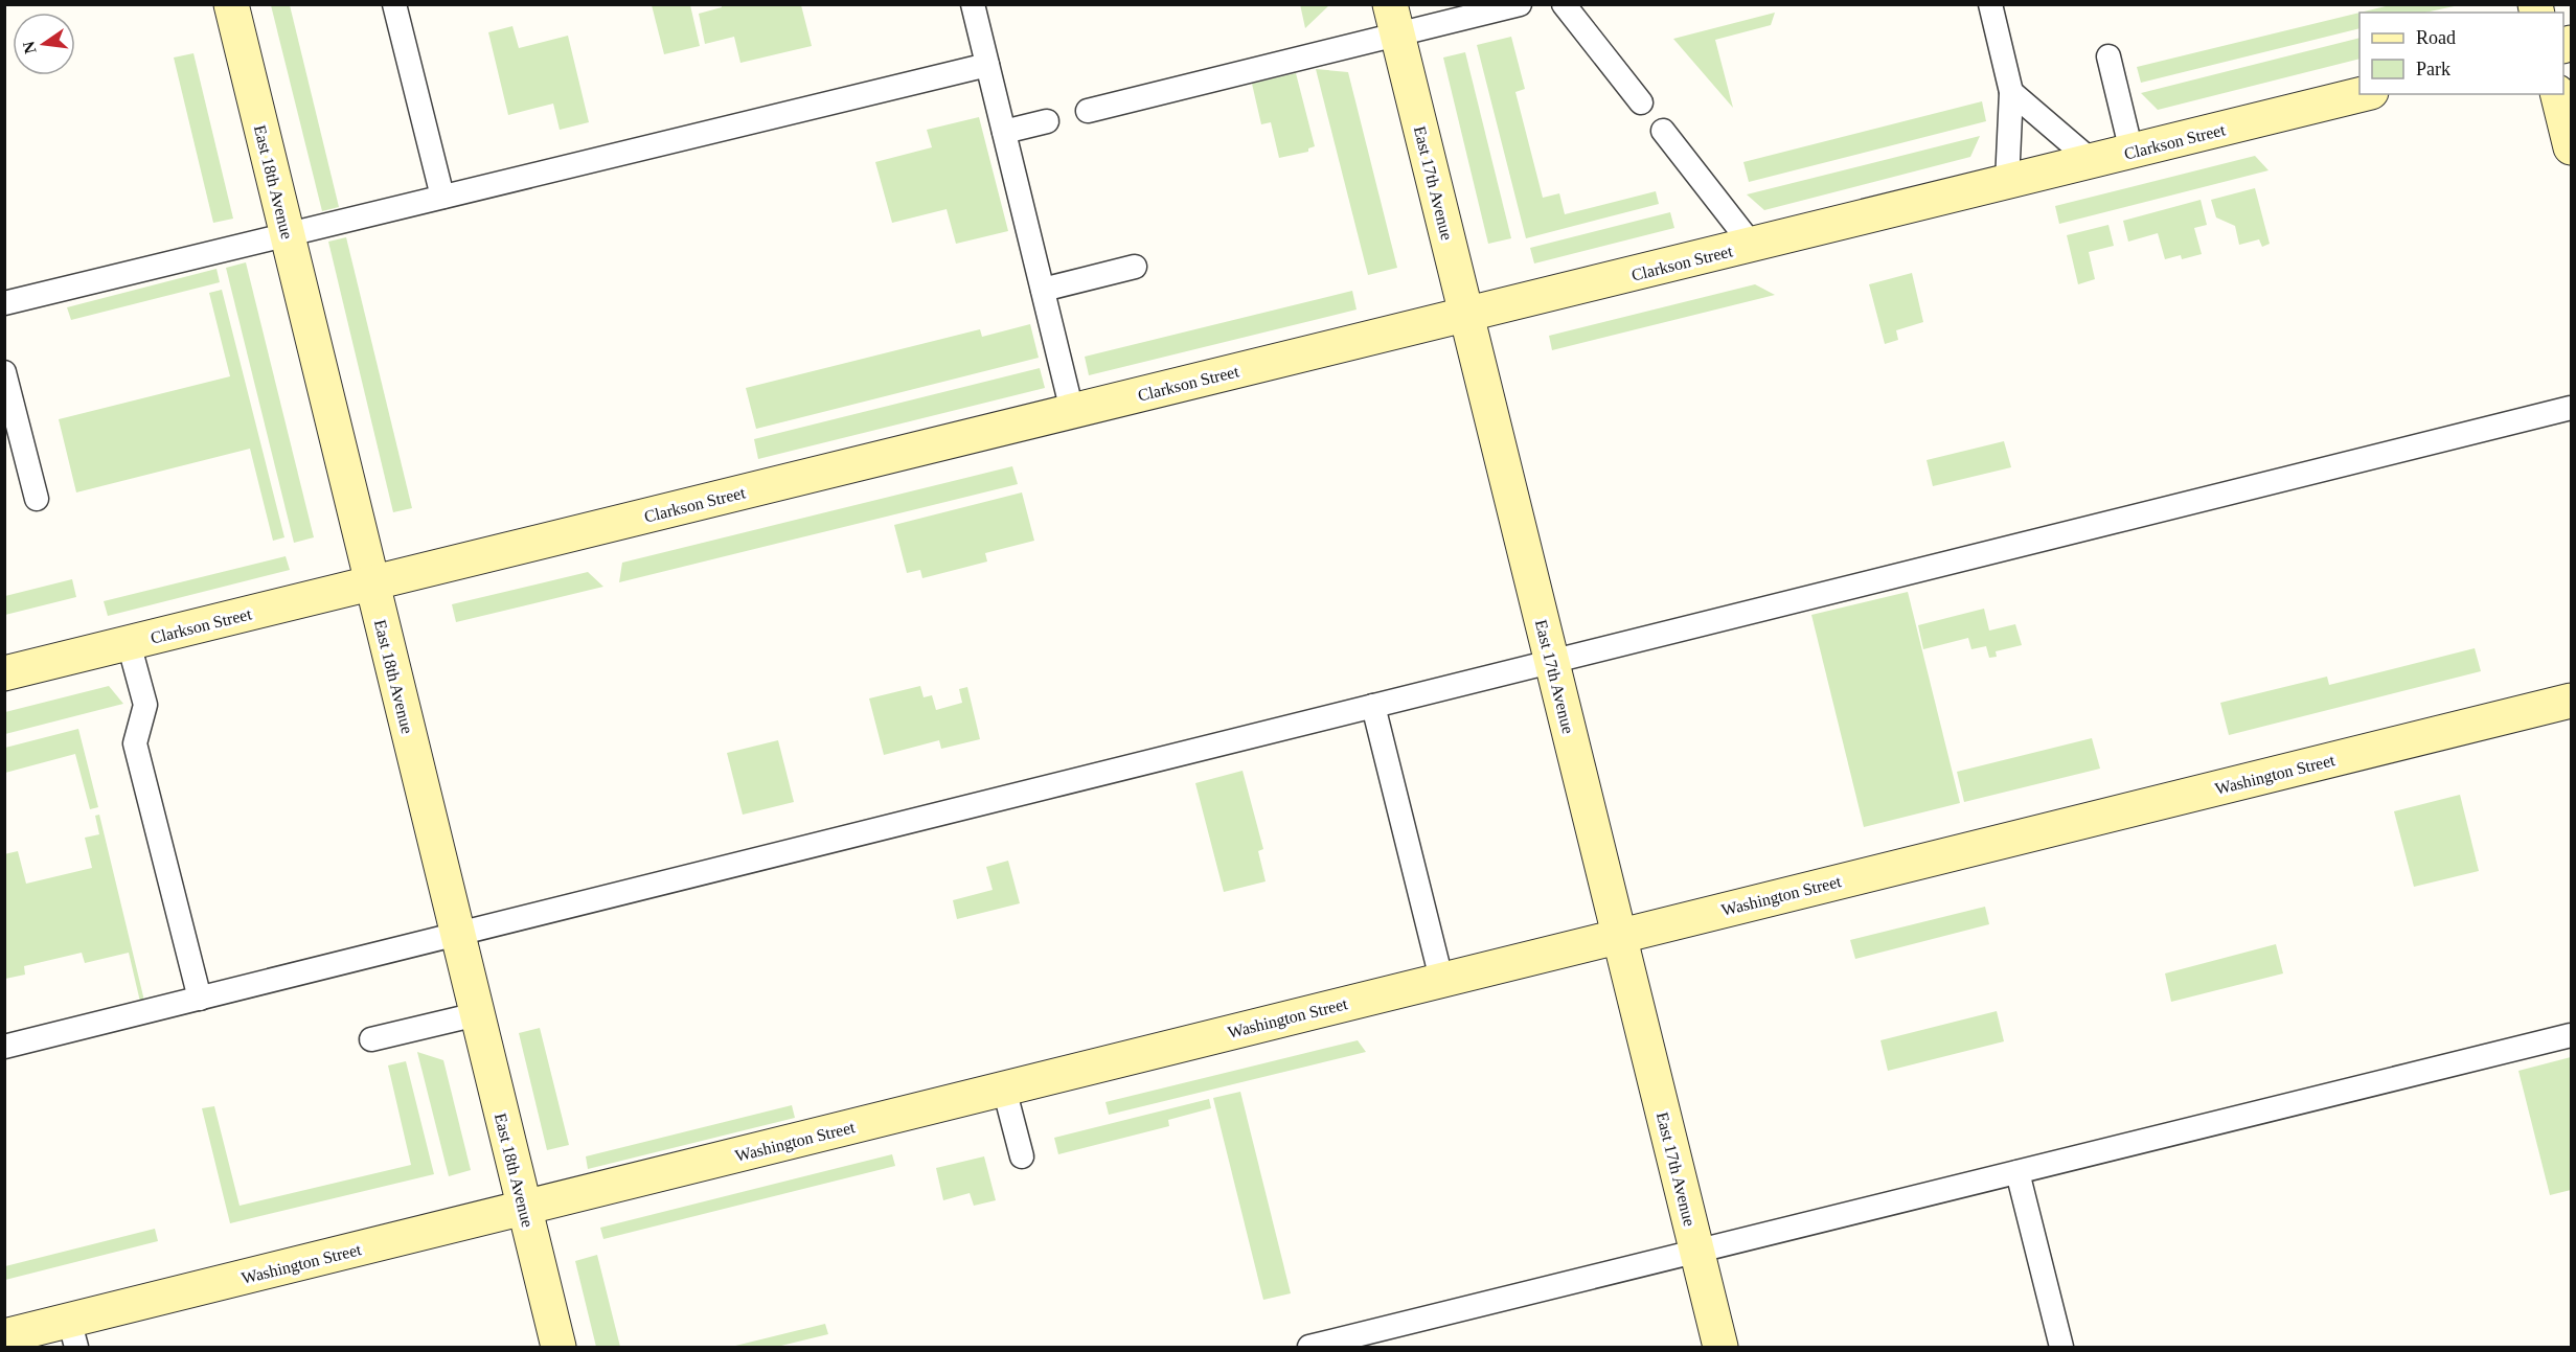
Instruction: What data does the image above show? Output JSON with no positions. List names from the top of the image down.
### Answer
{
  "streets": {
    "street": [
      "Clarkson Street",
      "East 18th Avenue",
      "East 17th Avenue",
      "Washington Street"
    ]
  },
  "crossings": [
    ["Clarkson Street", "East 18th Avenue"],
    ["Clarkson Street", "East 17th Avenue"],
    ["East 18th Avenue", "Washington Street"],
    ["East 17th Avenue", "Washington Street"]
  ],
  "legend": ["Road", "Park"],
  "north": "left"
}
